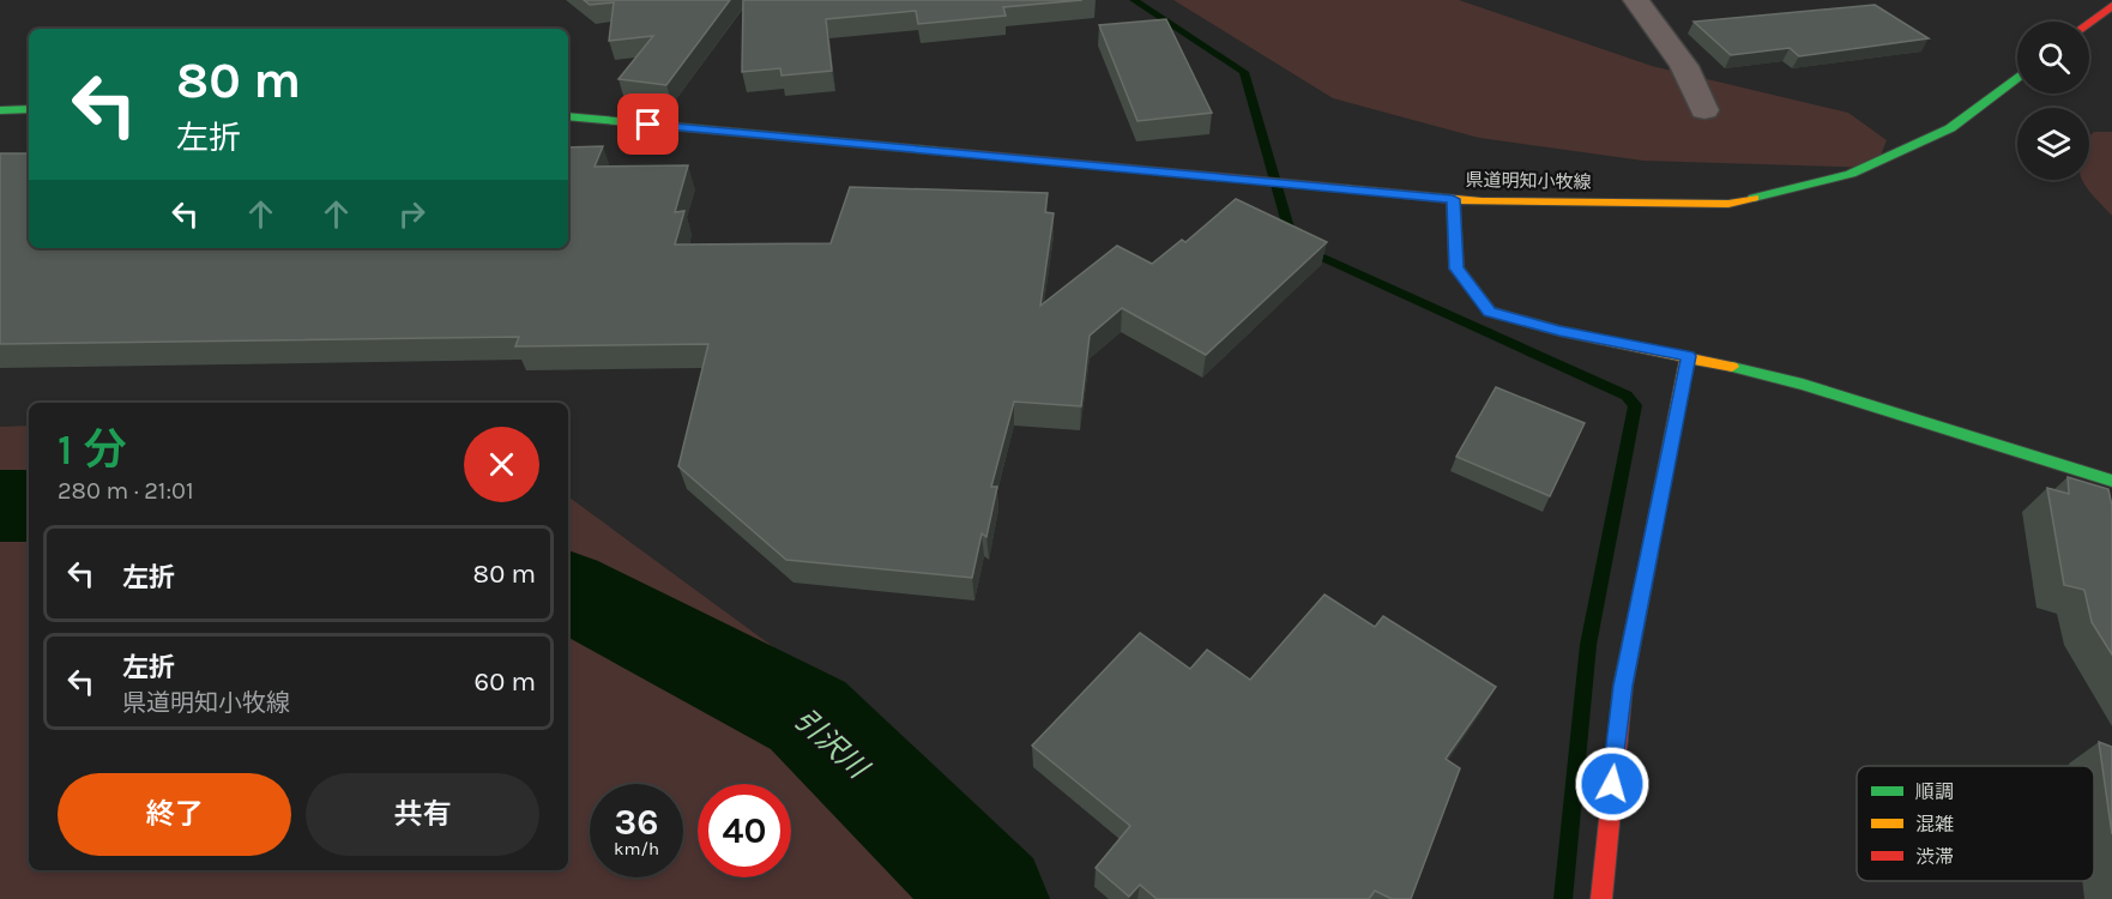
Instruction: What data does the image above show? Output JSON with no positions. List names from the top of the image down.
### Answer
{
  "streets": {
    "main road": ["県道明知小牧線"]
  },
  "water": ["引沢川"],
  "legend": ["順調", "混雑", "渋滞"],
  "page": {
    "turn": ["80 m", "左折"],
    "heading": ["1 分", "280 m · 21:01"],
    "list": [
      {
        "name": "左折",
        "value": "80 m"
      },
      {
        "name": "左折",
        "note": "県道明知小牧線",
        "value": "60 m"
      }
    ],
    "buttons": ["終了", "共有"],
    "speed": "36 km/h",
    "limit": "40"
  }
}
